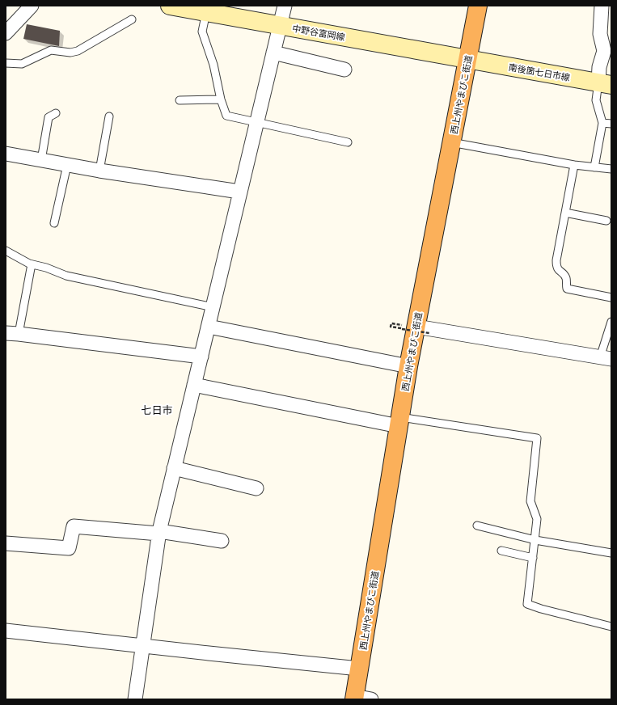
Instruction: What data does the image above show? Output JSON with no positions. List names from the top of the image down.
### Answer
{
  "streets": {
    "highway": ["西上州やまびこ街道"],
    "main road": ["中野谷富岡線", "南後箇七日市線"]
  },
  "crossings": [
    ["中野谷富岡線", "南後箇七日市線"],
    ["中野谷富岡線", "西上州やまびこ街道"],
    ["南後箇七日市線", "西上州やまびこ街道"]
  ],
  "districts": ["七日市"]
}
